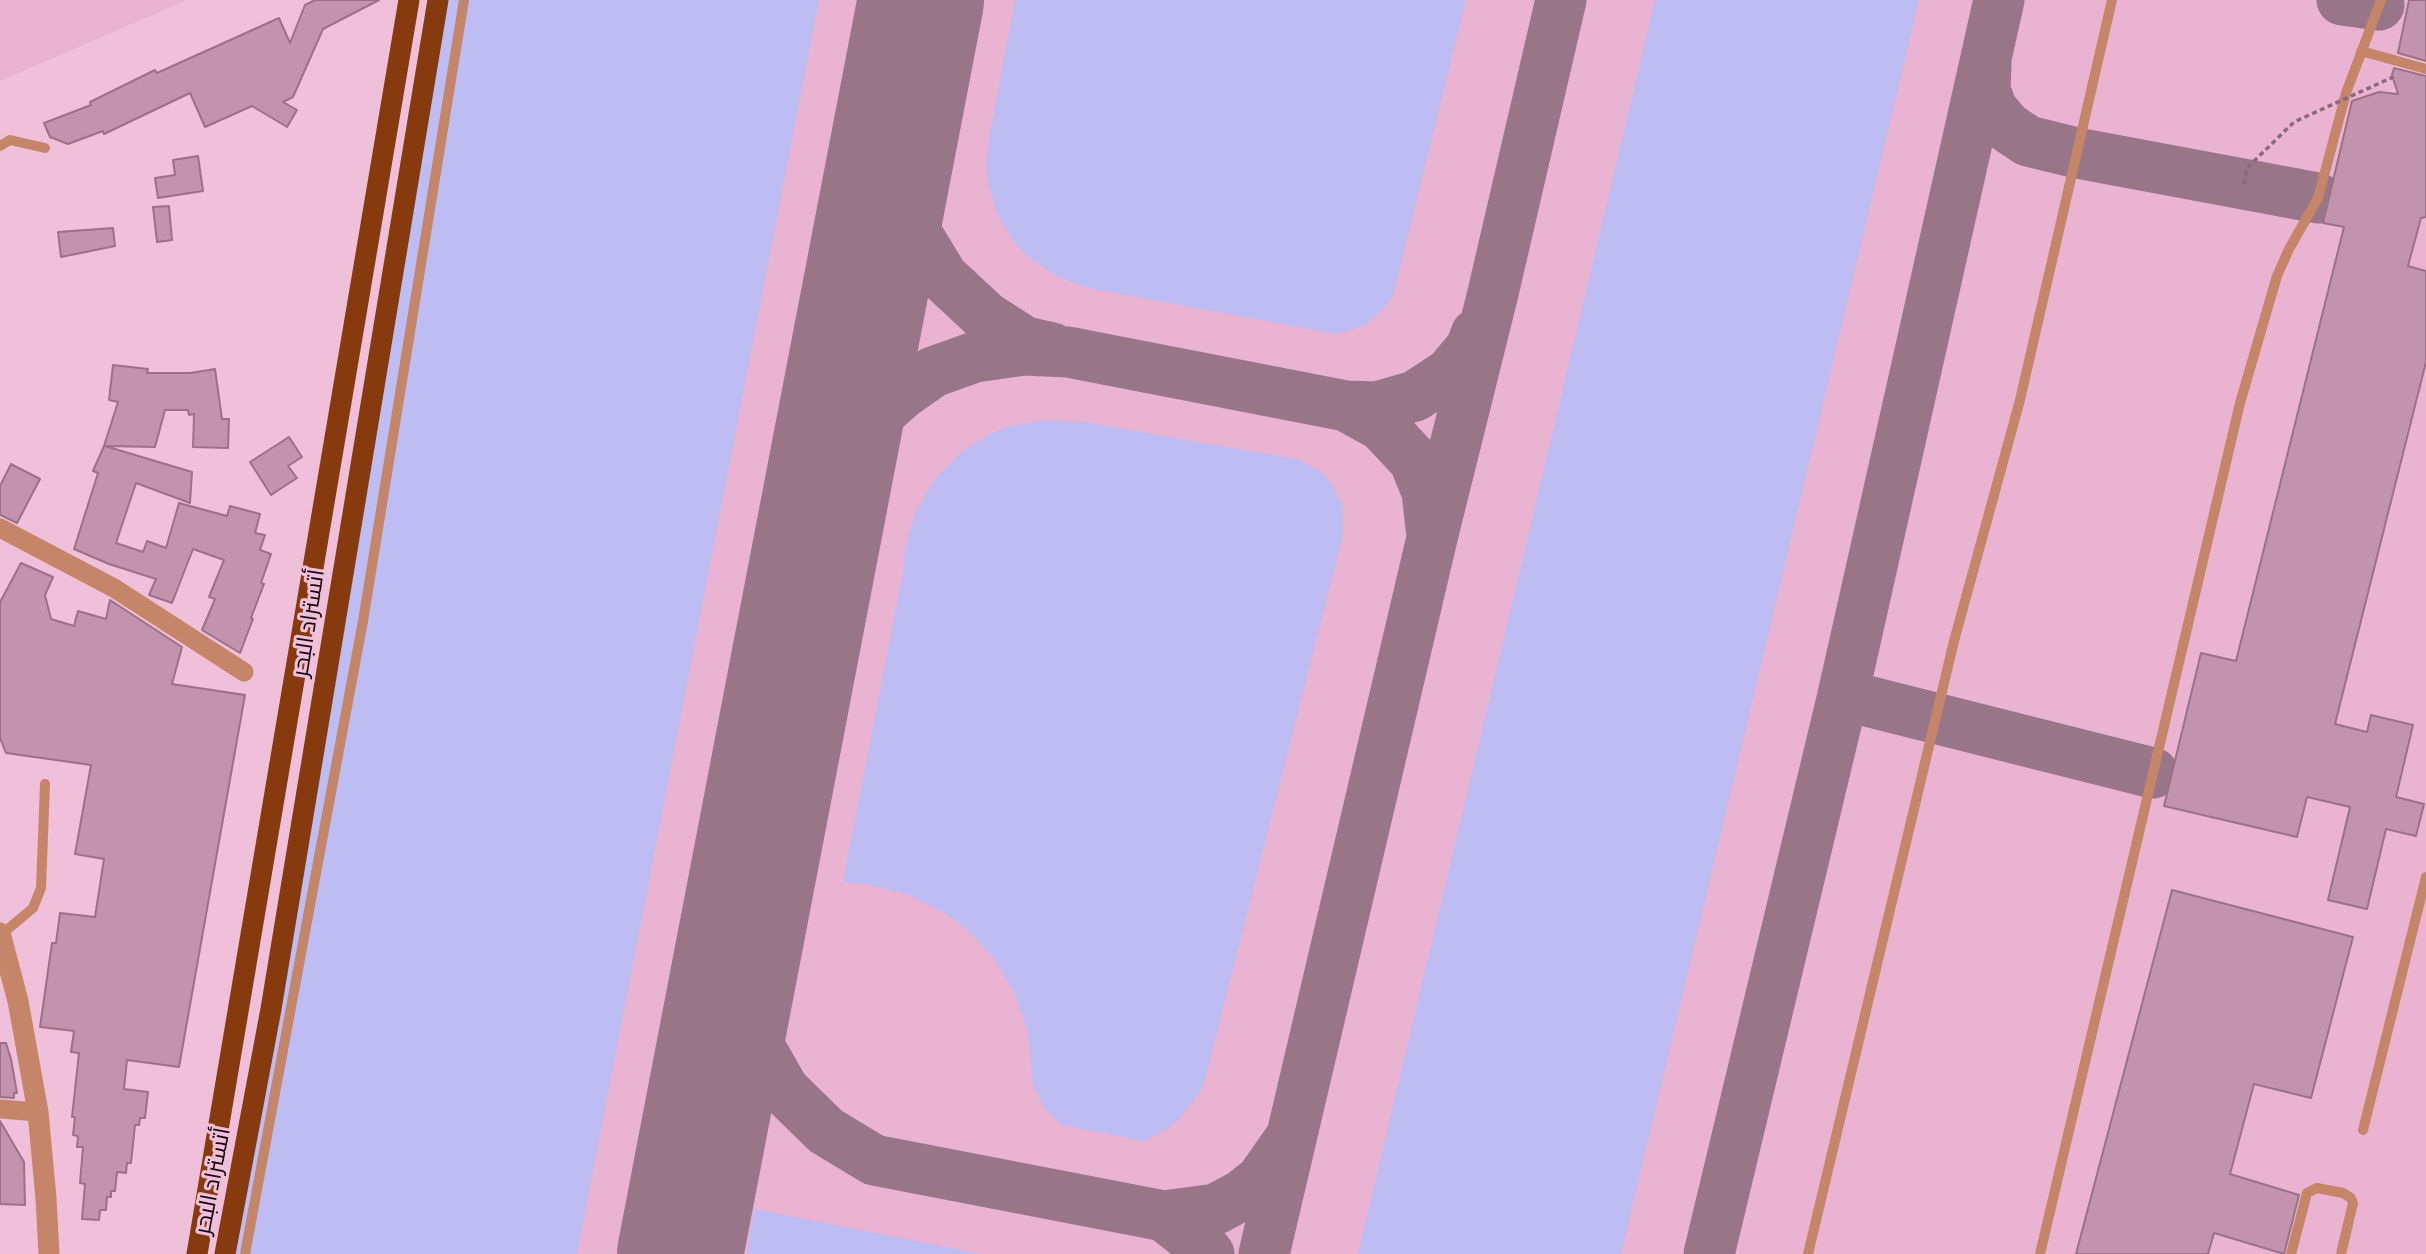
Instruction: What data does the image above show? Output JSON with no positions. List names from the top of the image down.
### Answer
{
  "streets": {
    "highway": ["أتستراد البحر"]
  }
}
